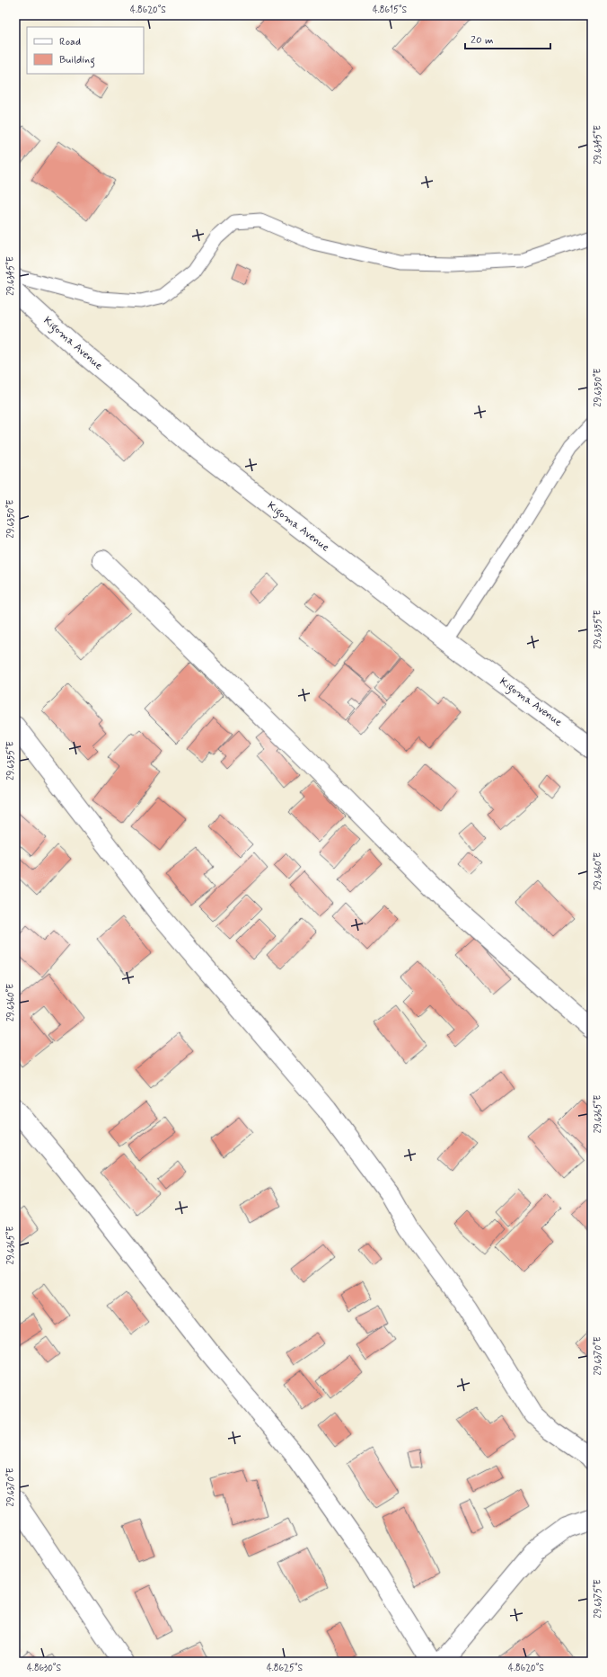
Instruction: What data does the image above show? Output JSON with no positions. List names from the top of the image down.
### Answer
{
  "streets": {
    "street": ["Kigoma Avenue"]
  },
  "legend": ["Road", "Building"],
  "scale_bar": "20 m",
  "coordinates": [
    "4.8620°S",
    "4.8615°S",
    "29.6345°E",
    "29.6350°E",
    "29.6355°E",
    "29.6360°E",
    "29.6365°E",
    "29.6370°E",
    "29.6375°E",
    "4.8630°S",
    "4.8625°S"
  ]
}
